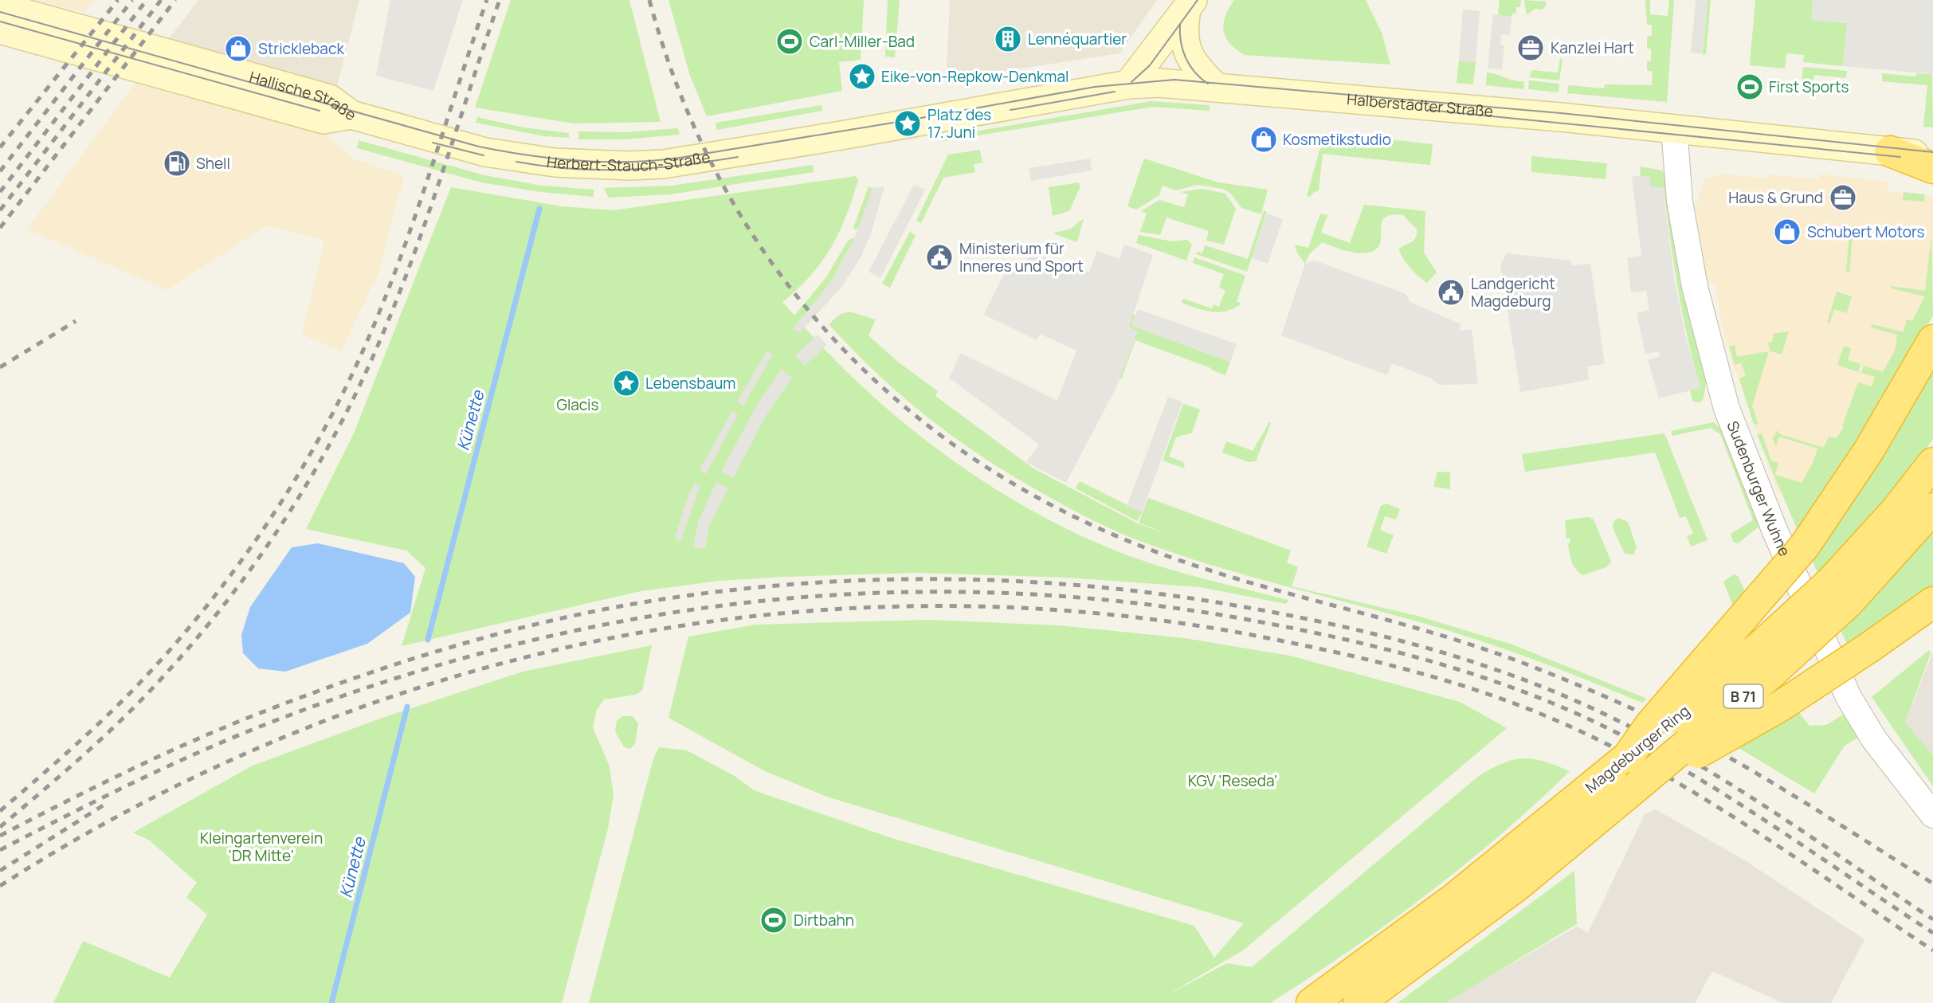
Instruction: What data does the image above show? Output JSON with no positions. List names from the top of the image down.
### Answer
{
  "streets": {
    "highway": ["B 71", "Magdeburger Ring"],
    "main road": ["Hallische Straße", "Halberstädter Straße", "Herbert-Stauch-Straße"],
    "street": ["Sudenburger Wuhne"]
  },
  "crossings": [
    ["Hallische Straße", "Herbert-Stauch-Straße"],
    ["Halberstädter Straße", "Herbert-Stauch-Straße"],
    ["Halberstädter Straße", "Sudenburger Wuhne"]
  ],
  "water": ["Künette"],
  "parks": ["Glacis", "KGV 'Reseda'", "Kleingartenverein 'DR Mitte'"],
  "places": {
    "building": ["Lennéquartier"],
    "sports": ["Carl-Miller-Bad", "First Sports", "Dirtbahn"],
    "office": ["Kanzlei Hart", "Haus & Grund"],
    "shop": ["Strickleback", "Kosmetikstudio", "Schubert Motors"],
    "place": ["Eike-von-Repkow-Denkmal", "Platz des 17. Juni", "Lebensbaum"],
    "fuel station": ["Shell"],
    "public building": ["Ministerium für Inneres und Sport", "Landgericht Magdeburg"]
  }
}
